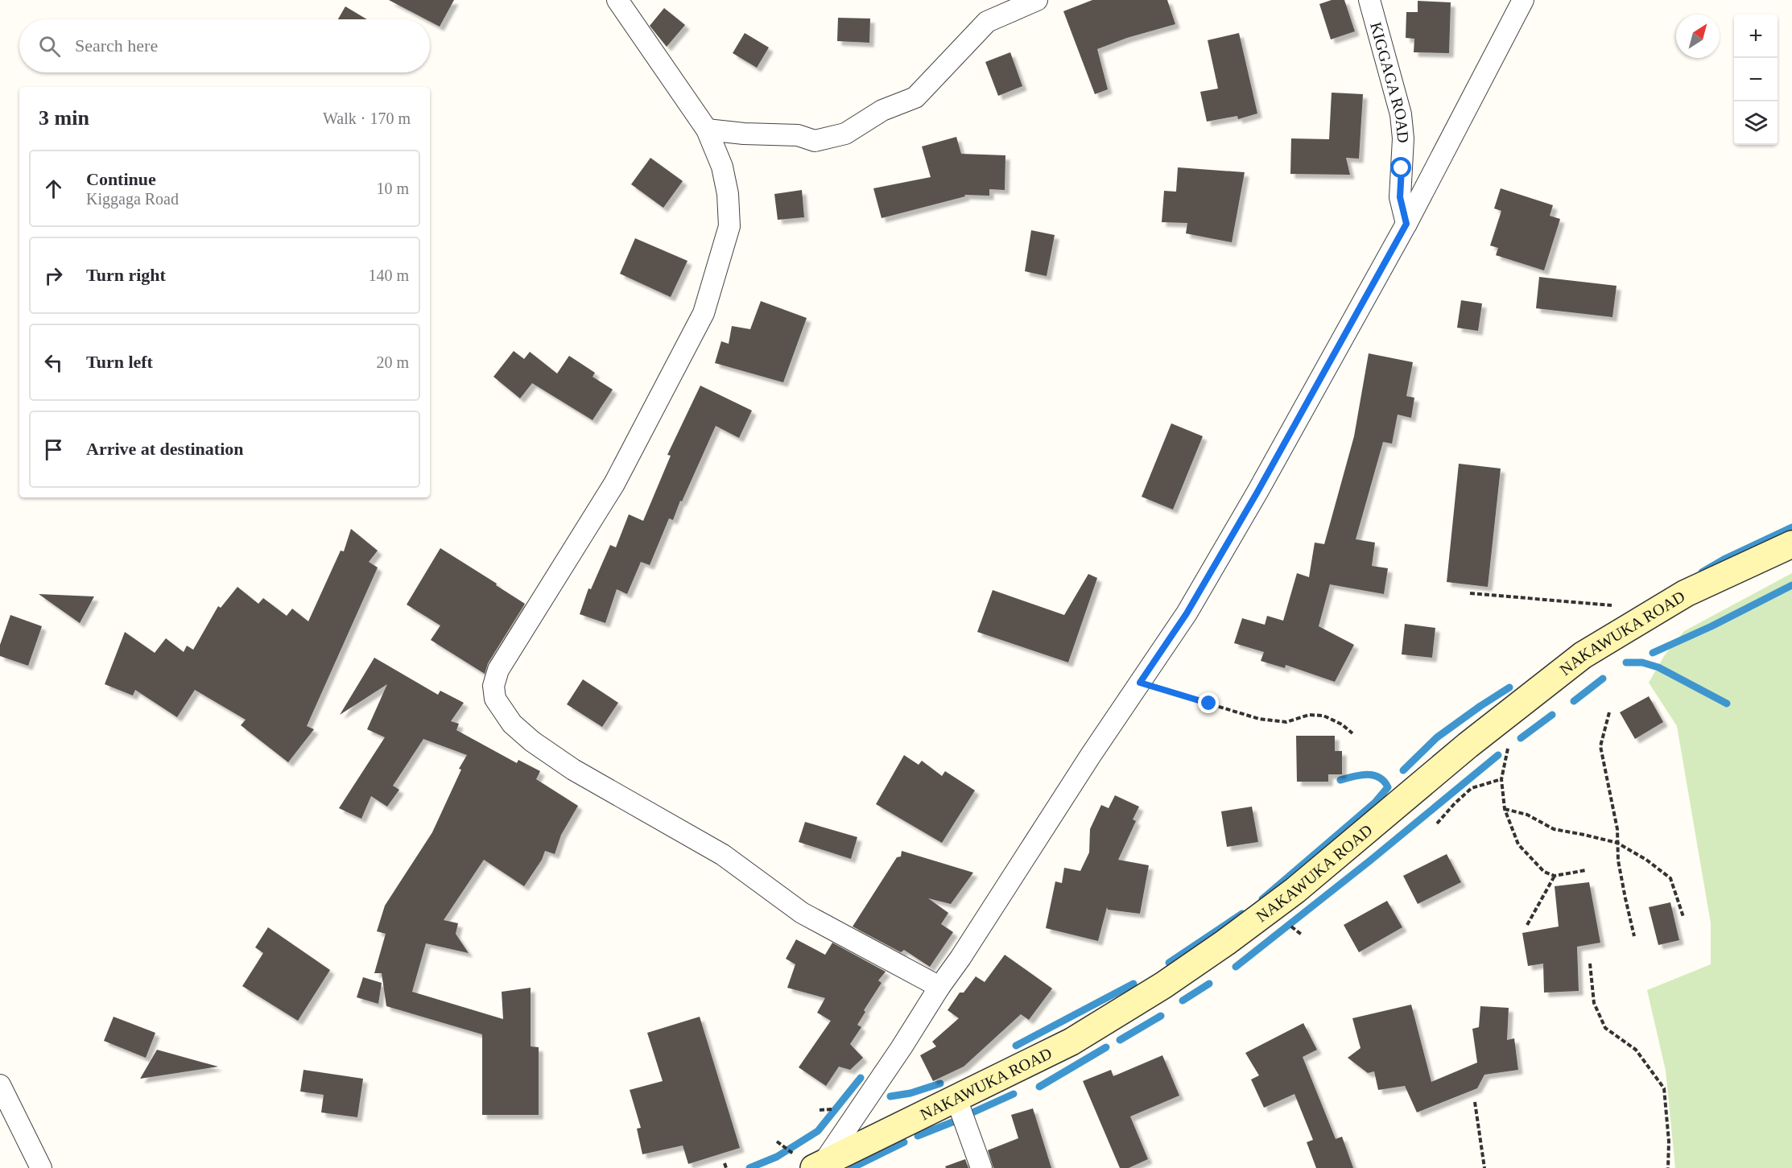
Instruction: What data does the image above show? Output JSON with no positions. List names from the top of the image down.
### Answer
{
  "streets": {
    "main road": ["NAKAWUKA ROAD"],
    "street": ["KIGGAGA ROAD"]
  },
  "north": "top right",
  "page": {
    "map_buttons": ["+", "−"],
    "search": "Search here",
    "heading": ["3 min", "Walk · 170 m"],
    "list": [
      ["Continue", "Kiggaga Road", "10 m"],
      ["Turn right", "140 m"],
      ["Turn left", "20 m"],
      "Arrive at destination"
    ]
  }
}
